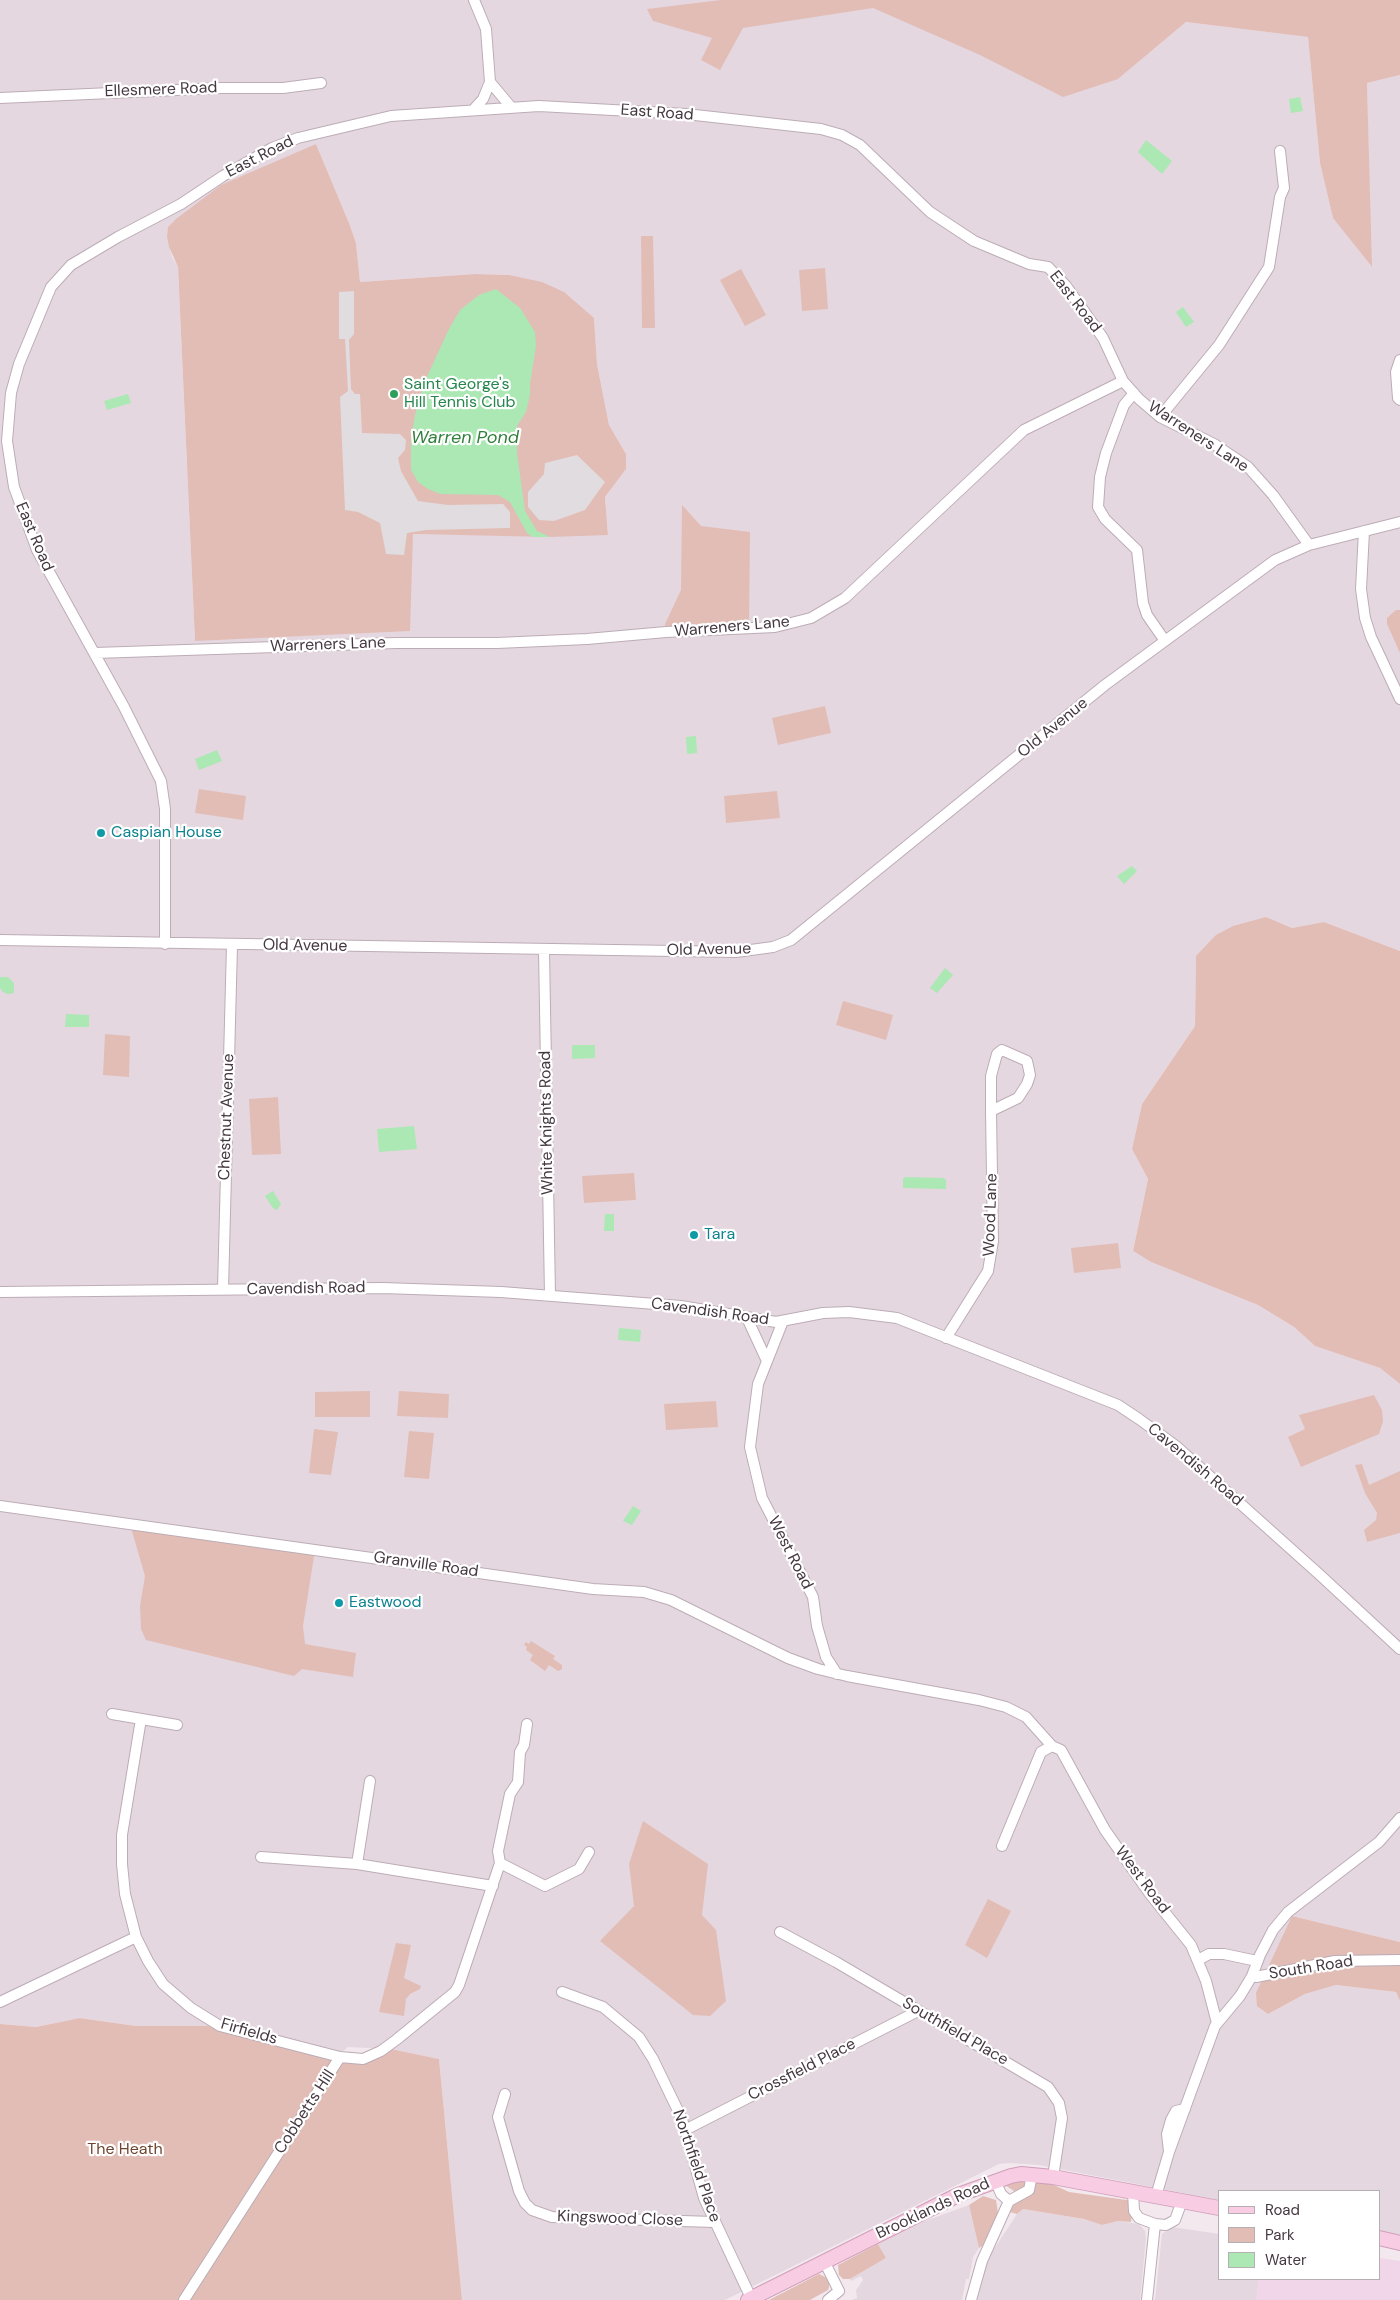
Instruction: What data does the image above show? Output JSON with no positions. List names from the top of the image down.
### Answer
{
  "streets": {
    "main road": ["Brooklands Road"],
    "street": [
      "Ellesmere Road",
      "East Road",
      "Warreners Lane",
      "Old Avenue",
      "Chestnut Avenue",
      "White Knights Road",
      "Wood Lane",
      "Cavendish Road",
      "West Road",
      "Granville Road",
      "South Road",
      "Firfields",
      "Southfield Place",
      "Crossfield Place",
      "Cobbetts Hill",
      "Northfield Place",
      "Kingswood Close"
    ]
  },
  "crossings": [
    ["East Road", "Warreners Lane"],
    ["East Road", "Old Avenue"],
    ["Warreners Lane", "Old Avenue"],
    ["Old Avenue", "Chestnut Avenue"],
    ["Old Avenue", "White Knights Road"],
    ["Chestnut Avenue", "Cavendish Road"],
    ["White Knights Road", "Cavendish Road"],
    ["Wood Lane", "Cavendish Road"],
    ["Cavendish Road", "West Road"],
    ["West Road", "Granville Road"],
    ["Firfields", "Cobbetts Hill"],
    ["Southfield Place", "Crossfield Place"],
    ["Southfield Place", "Brooklands Road"],
    ["Crossfield Place", "Northfield Place"],
    ["Northfield Place", "Brooklands Road"],
    ["Northfield Place", "Kingswood Close"]
  ],
  "water": ["Warren Pond"],
  "parks": ["The Heath"],
  "places": [
    "Saint George's Hill Tennis Club",
    "Caspian House",
    "Tara",
    "Eastwood"
  ],
  "legend": ["Road", "Park", "Water"]
}
